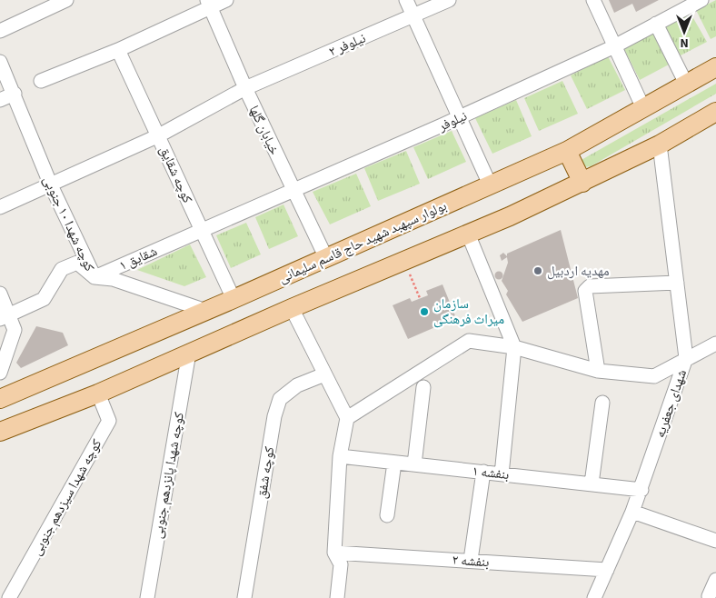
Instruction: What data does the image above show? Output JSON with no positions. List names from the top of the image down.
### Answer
{
  "streets": {
    "main road": ["بولوار سپهبد شهید حاج قاسم سلیمانی"],
    "street": [
      "نیلوفر ۲",
      "نیلوفر",
      "خیابان گلها",
      "کوچه شقایق",
      "کوچه شهدا ۱۰ جنوبی",
      "شقایق ۱",
      "شهدای جعفریه",
      "کوچه شفق",
      "بنفشه ۱",
      "کوچه شهدا پانزدهم جنوبی",
      "کوچه شهدا سیزدهم جنوبی",
      "بنفشه ۲"
    ]
  },
  "crossings": [
    ["نیلوفر ۲", "خیابان گلها"],
    ["نیلوفر ۲", "کوچه شقایق"],
    ["نیلوفر ۲", "کوچه شهدا ۱۰ جنوبی"],
    ["نیلوفر", "خیابان گلها"],
    ["نیلوفر", "شقایق ۱"],
    ["خیابان گلها", "بولوار سپهبد شهید حاج قاسم سلیمانی"],
    ["خیابان گلها", "شقایق ۱"],
    ["کوچه شقایق", "بولوار سپهبد شهید حاج قاسم سلیمانی"],
    ["کوچه شقایق", "شقایق ۱"],
    ["کوچه شهدا ۱۰ جنوبی", "بولوار سپهبد شهید حاج قاسم سلیمانی"],
    ["کوچه شهدا ۱۰ جنوبی", "شقایق ۱"],
    ["شهدای جعفریه", "بنفشه ۱"],
    ["شهدای جعفریه", "بنفشه ۲"]
  ],
  "places": ["مهدیه اردبیل", "سازمان میراث فرهنگی"],
  "north": "bottom"
}
